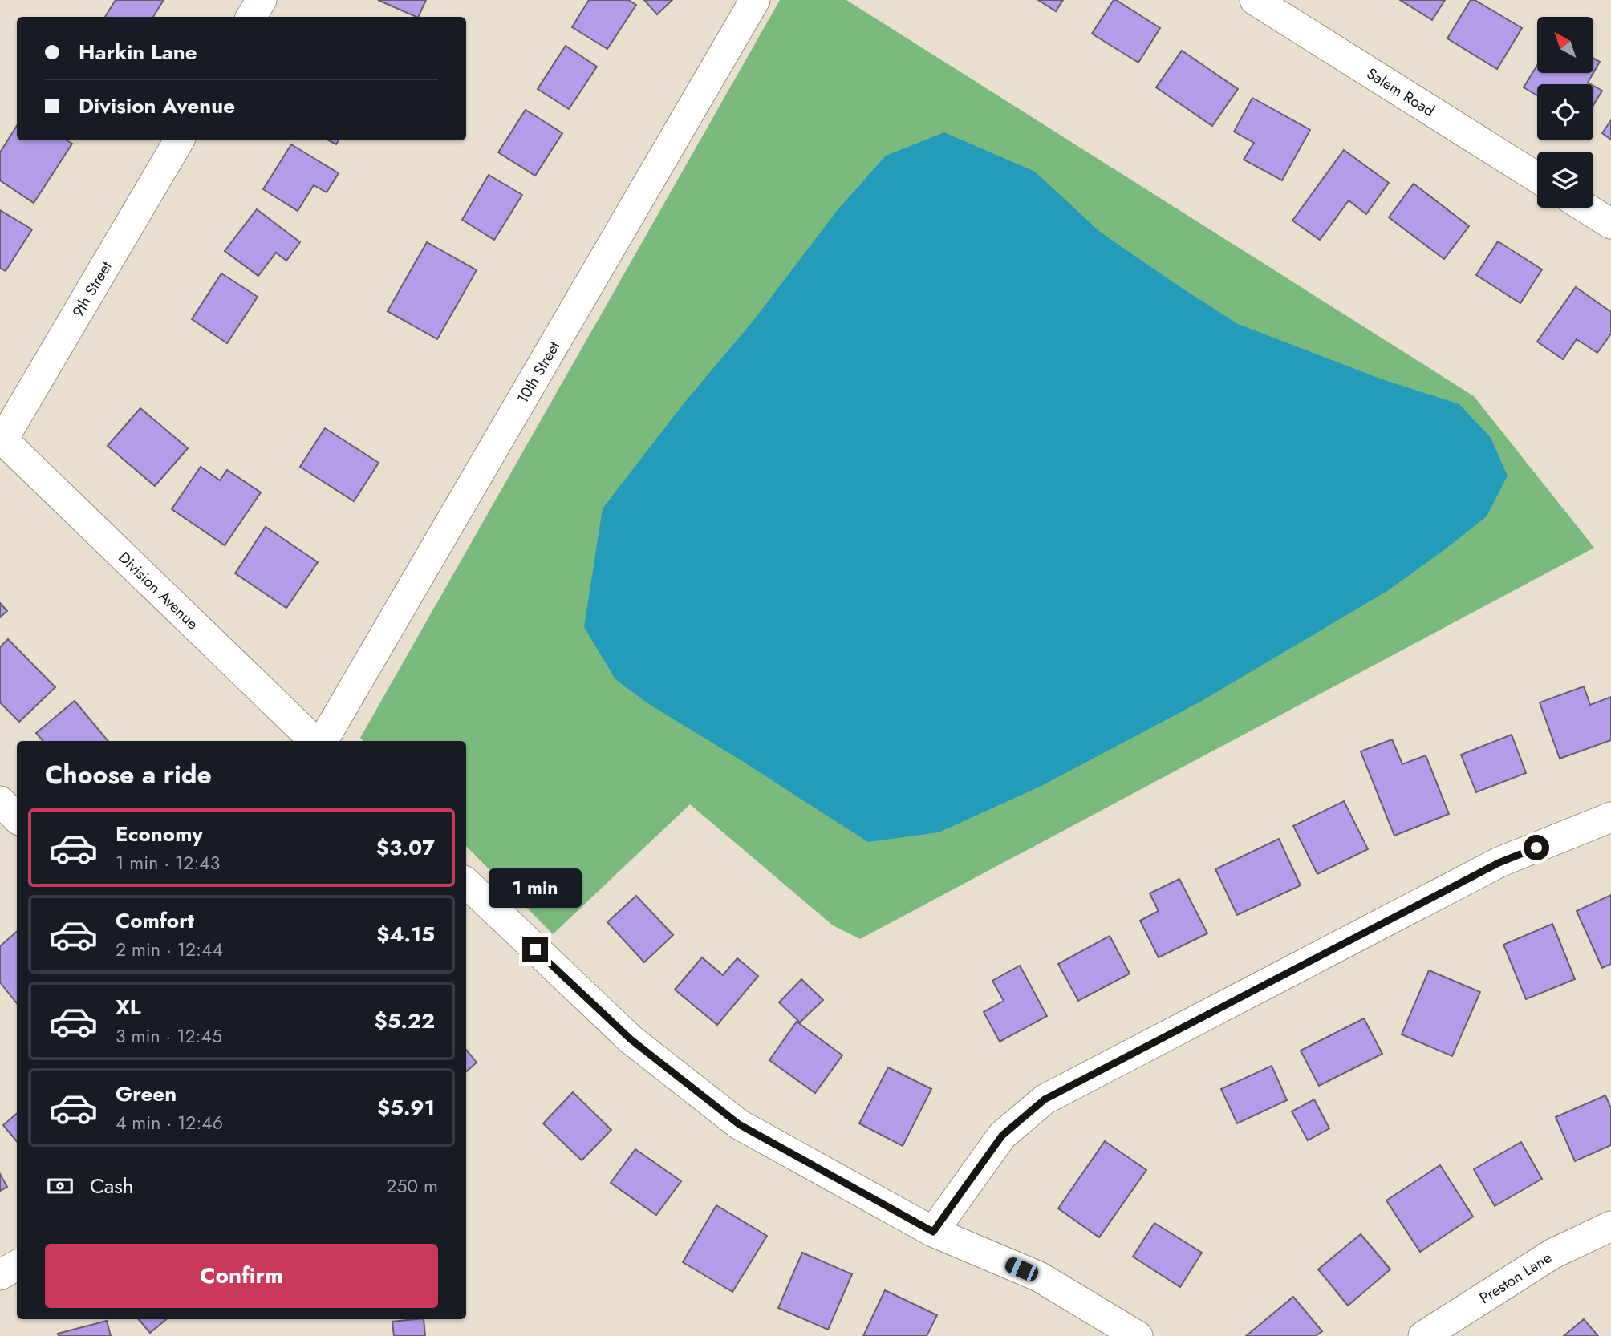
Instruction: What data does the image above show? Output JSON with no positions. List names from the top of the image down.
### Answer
{
  "streets": {
    "street": [
      "Salem Road",
      "9th Street",
      "10th Street",
      "Division Avenue",
      "Preston Lane"
    ]
  },
  "crossings": [
    ["9th Street", "Division Avenue"]
  ],
  "north": "top left",
  "page": {
    "banner": ["Harkin Lane", "Division Avenue"],
    "heading": "Choose a ride",
    "list": [
      {
        "name": "Economy",
        "note": "1 min · 12:43",
        "value": "$3.07"
      },
      {
        "name": "Comfort",
        "note": "2 min · 12:44",
        "value": "$4.15"
      },
      {
        "name": "XL",
        "note": "3 min · 12:45",
        "value": "$5.22"
      },
      {
        "name": "Green",
        "note": "4 min · 12:46",
        "value": "$5.91"
      }
    ],
    "bubble": "1 min",
    "pay": ["Cash", "250 m"],
    "buttons": "Confirm"
  }
}
